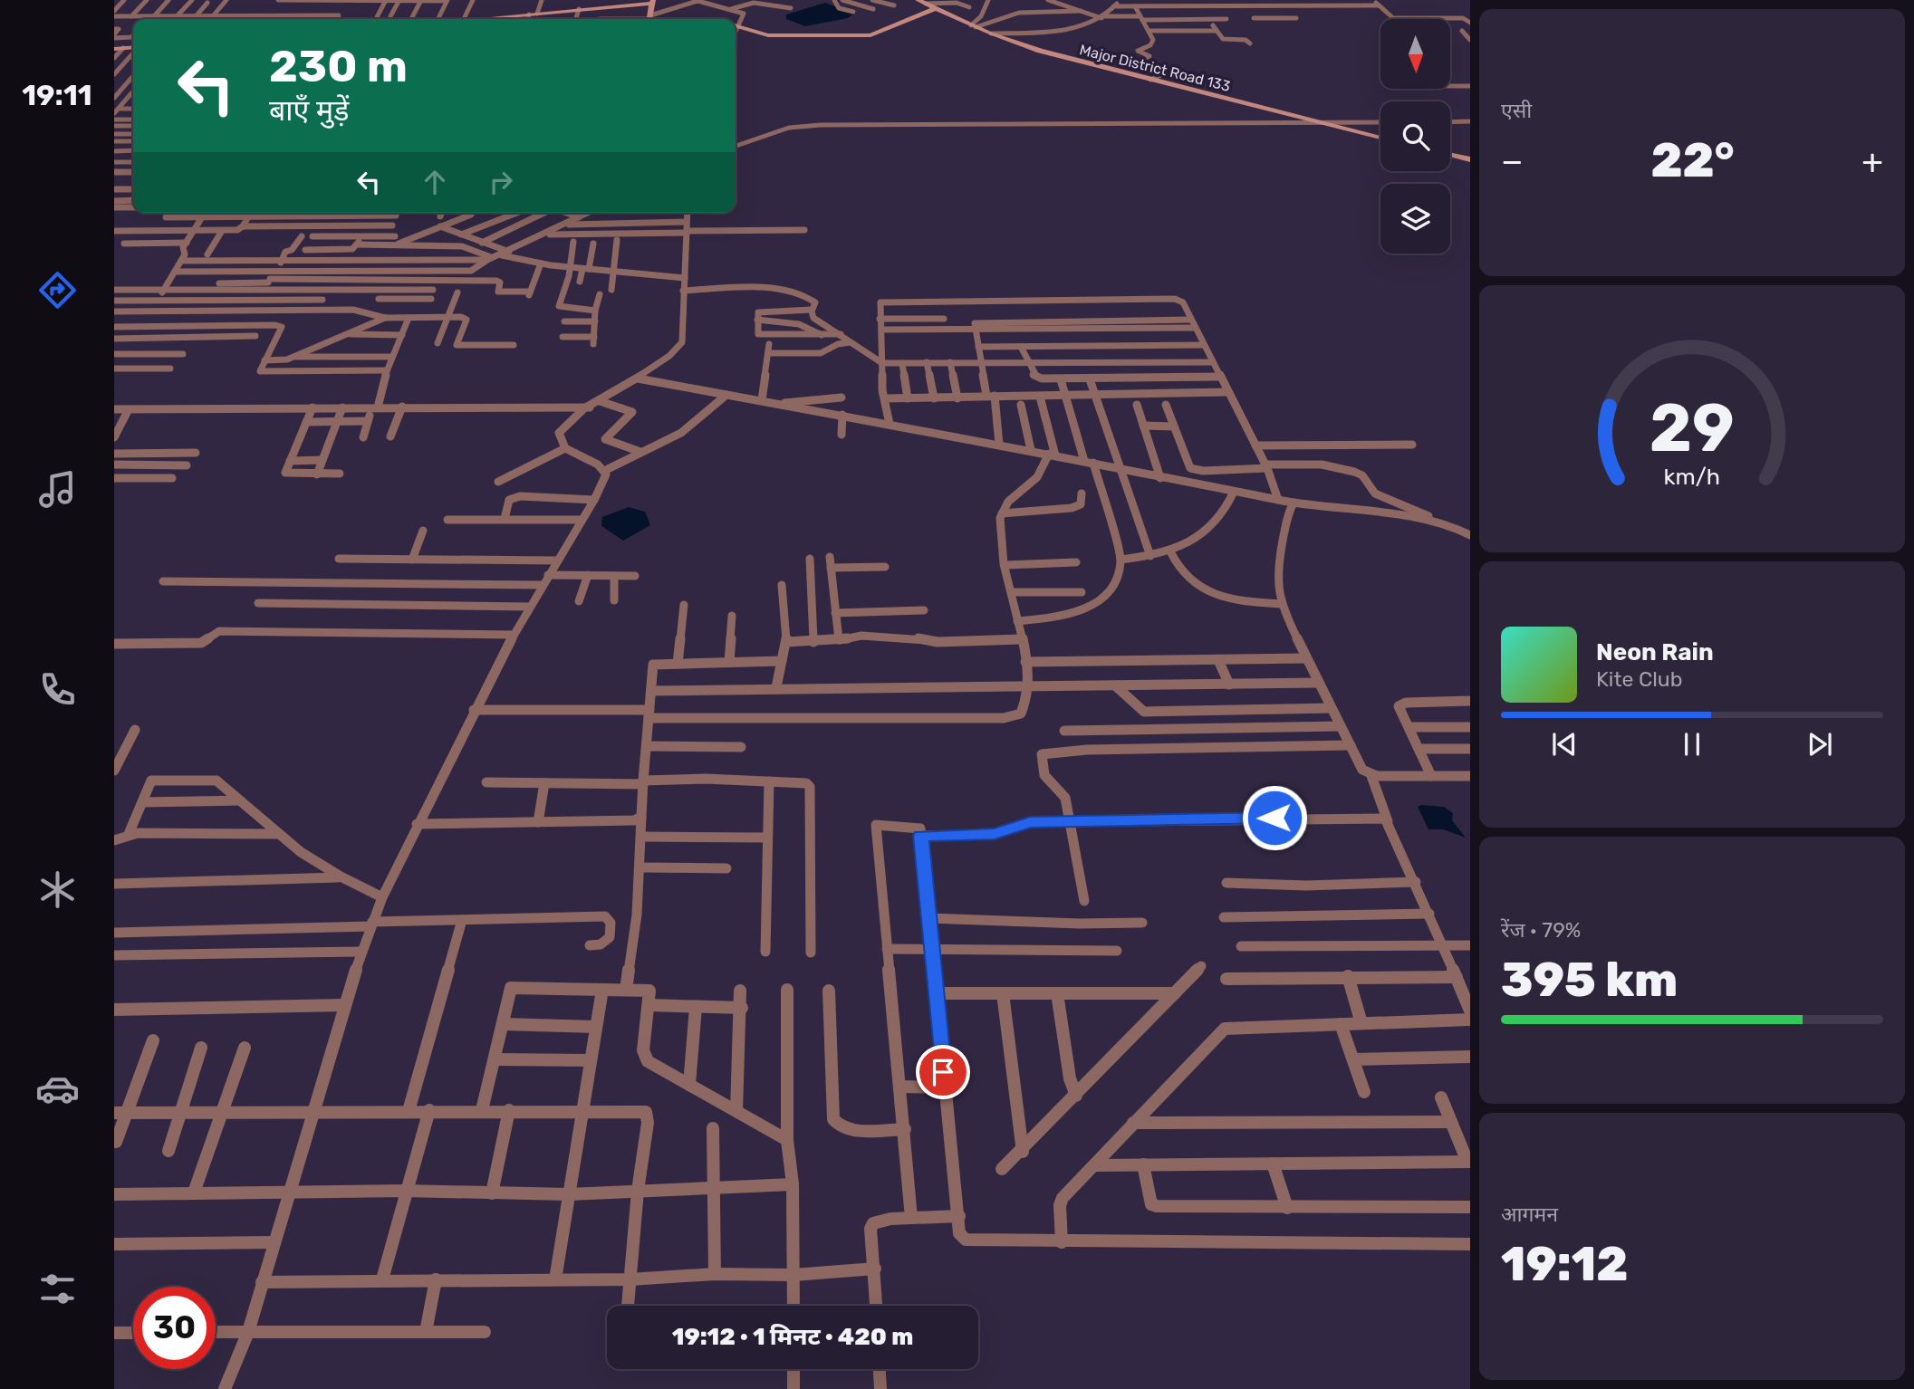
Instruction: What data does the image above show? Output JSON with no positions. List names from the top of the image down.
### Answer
{
  "streets": {
    "main road": ["Major District Road 133"]
  },
  "north": "bottom",
  "page": {
    "tabs": "19:11",
    "tile": [
      "एसी",
      ["रेंज · 79%", "395 km"],
      ["आगमन", "19:12"]
    ],
    "turn": ["230 m", "बाएँ मुड़ें"],
    "heat": ["−", "22°", "+"],
    "song": ["Neon Rain", "Kite Club"],
    "limit": "30",
    "trip": "19:12 · 1 मिनट · 420 m",
    "gauge": ["29", "km/h"]
  }
}
